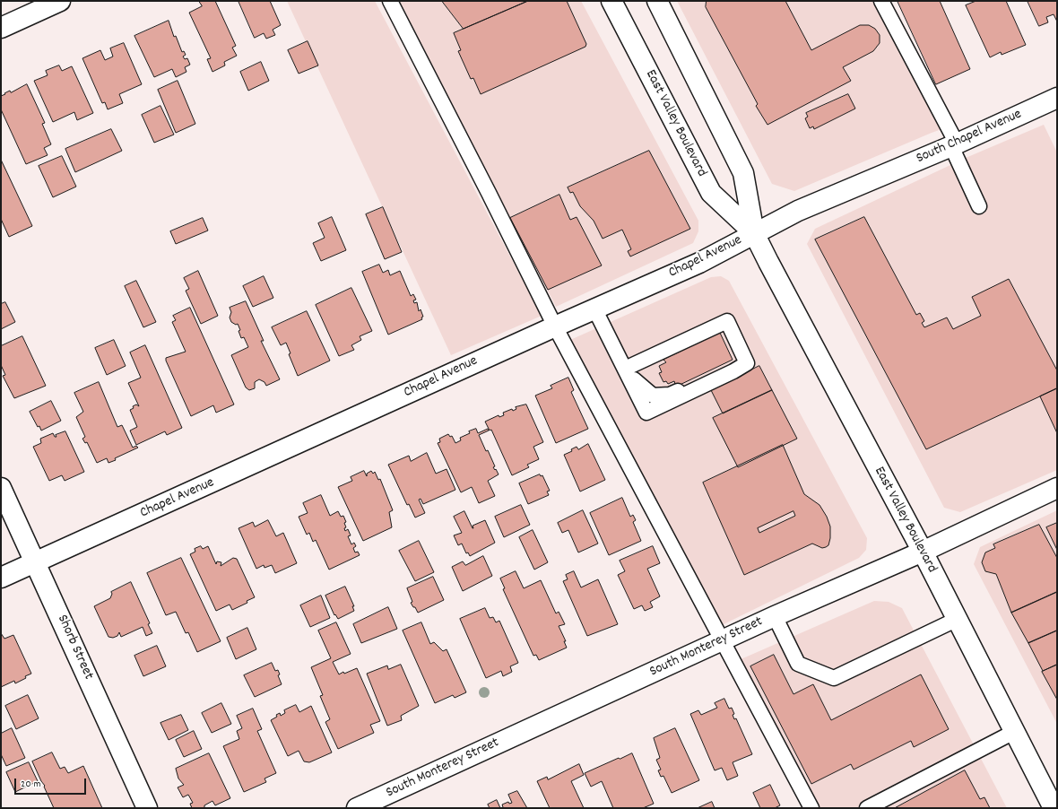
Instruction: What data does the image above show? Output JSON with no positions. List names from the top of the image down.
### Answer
{
  "streets": {
    "street": [
      "East Valley Boulevard",
      "South Chapel Avenue",
      "Chapel Avenue",
      "Shorb Street",
      "South Monterey Street"
    ]
  },
  "crossings": [
    ["East Valley Boulevard", "Chapel Avenue"],
    ["East Valley Boulevard", "South Monterey Street"],
    ["South Chapel Avenue", "Chapel Avenue"],
    ["Chapel Avenue", "Shorb Street"]
  ],
  "scale_bar": "20 m"
}
